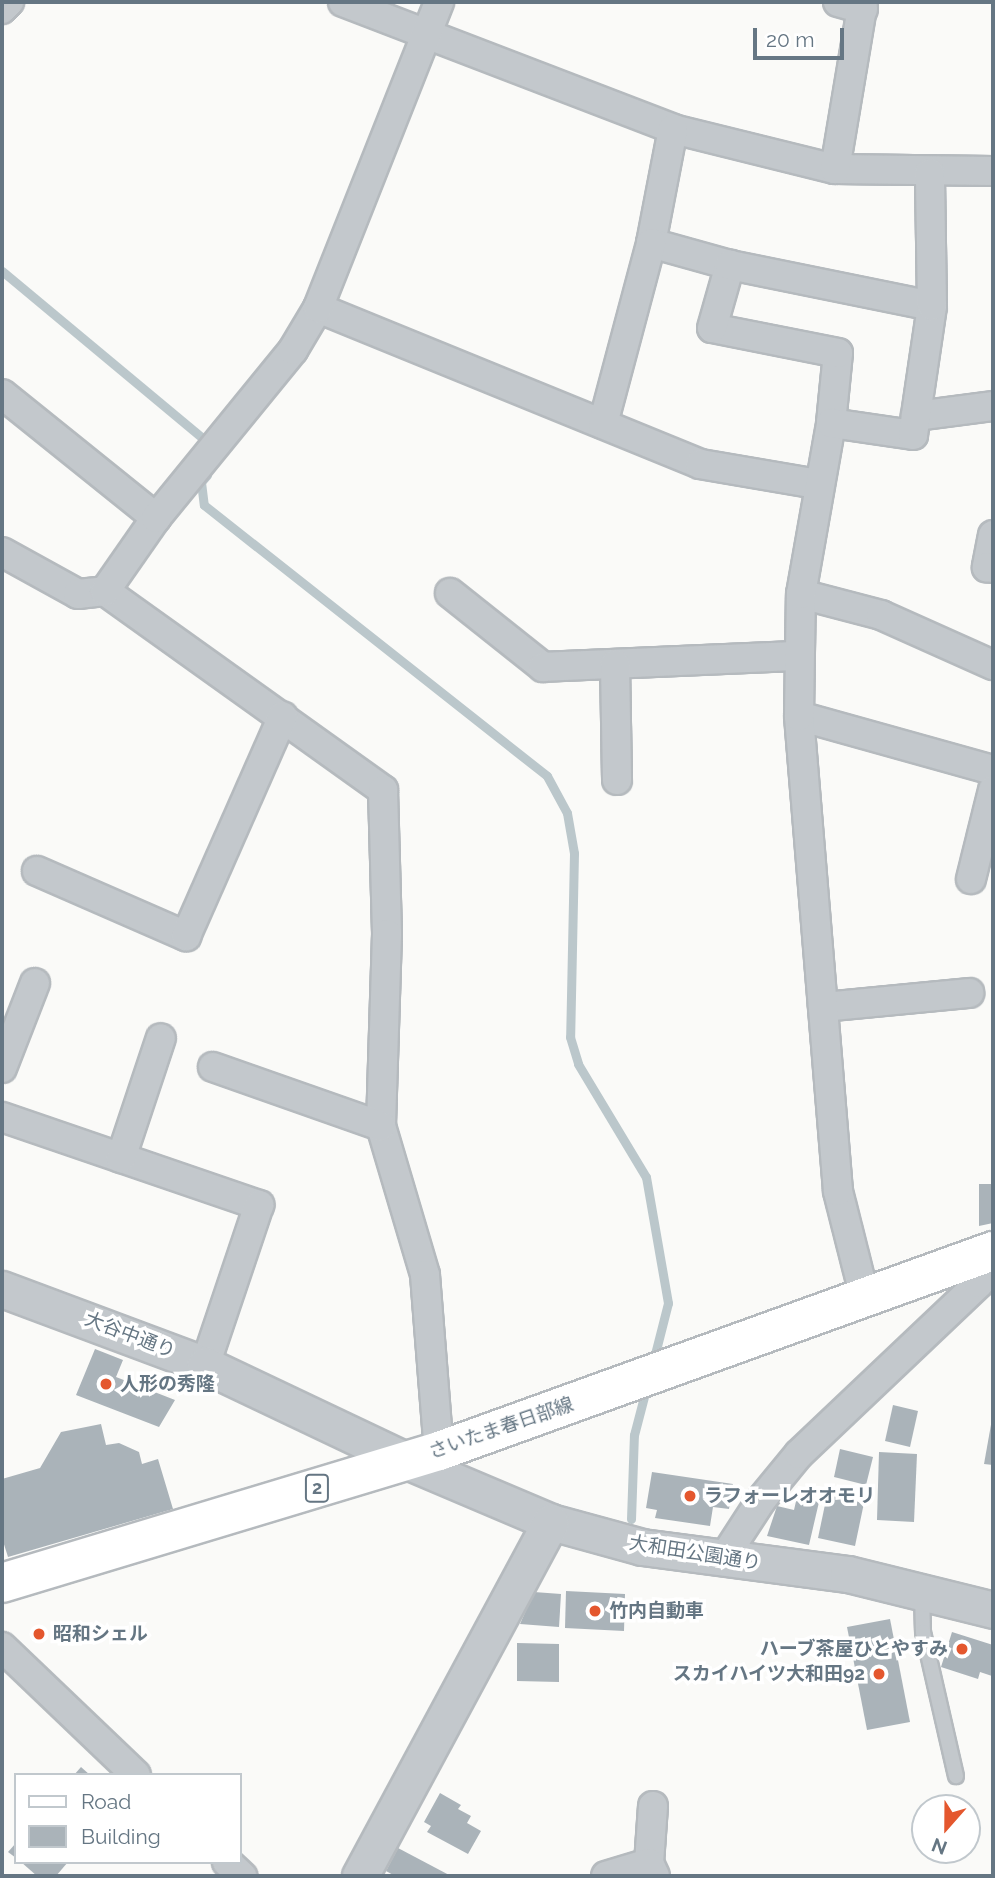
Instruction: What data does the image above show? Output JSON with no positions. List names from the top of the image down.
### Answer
{
  "streets": {
    "main road": ["さいたま春日部線", "2"],
    "street": ["大谷中通り", "大和田公園通り"]
  },
  "crossings": [
    ["大谷中通り", "さいたま春日部線"],
    ["大谷中通り", "大和田公園通り"],
    ["さいたま春日部線", "大和田公園通り"]
  ],
  "places": [
    "人形の秀隆",
    "ラフォーレオオモリ",
    "竹内自動車",
    "昭和シェル",
    "ハーブ茶屋ひとやすみ",
    "スカイハイツ大和田92"
  ],
  "legend": ["Road", "Building"],
  "scale_bar": "20 m",
  "north": "bottom"
}
